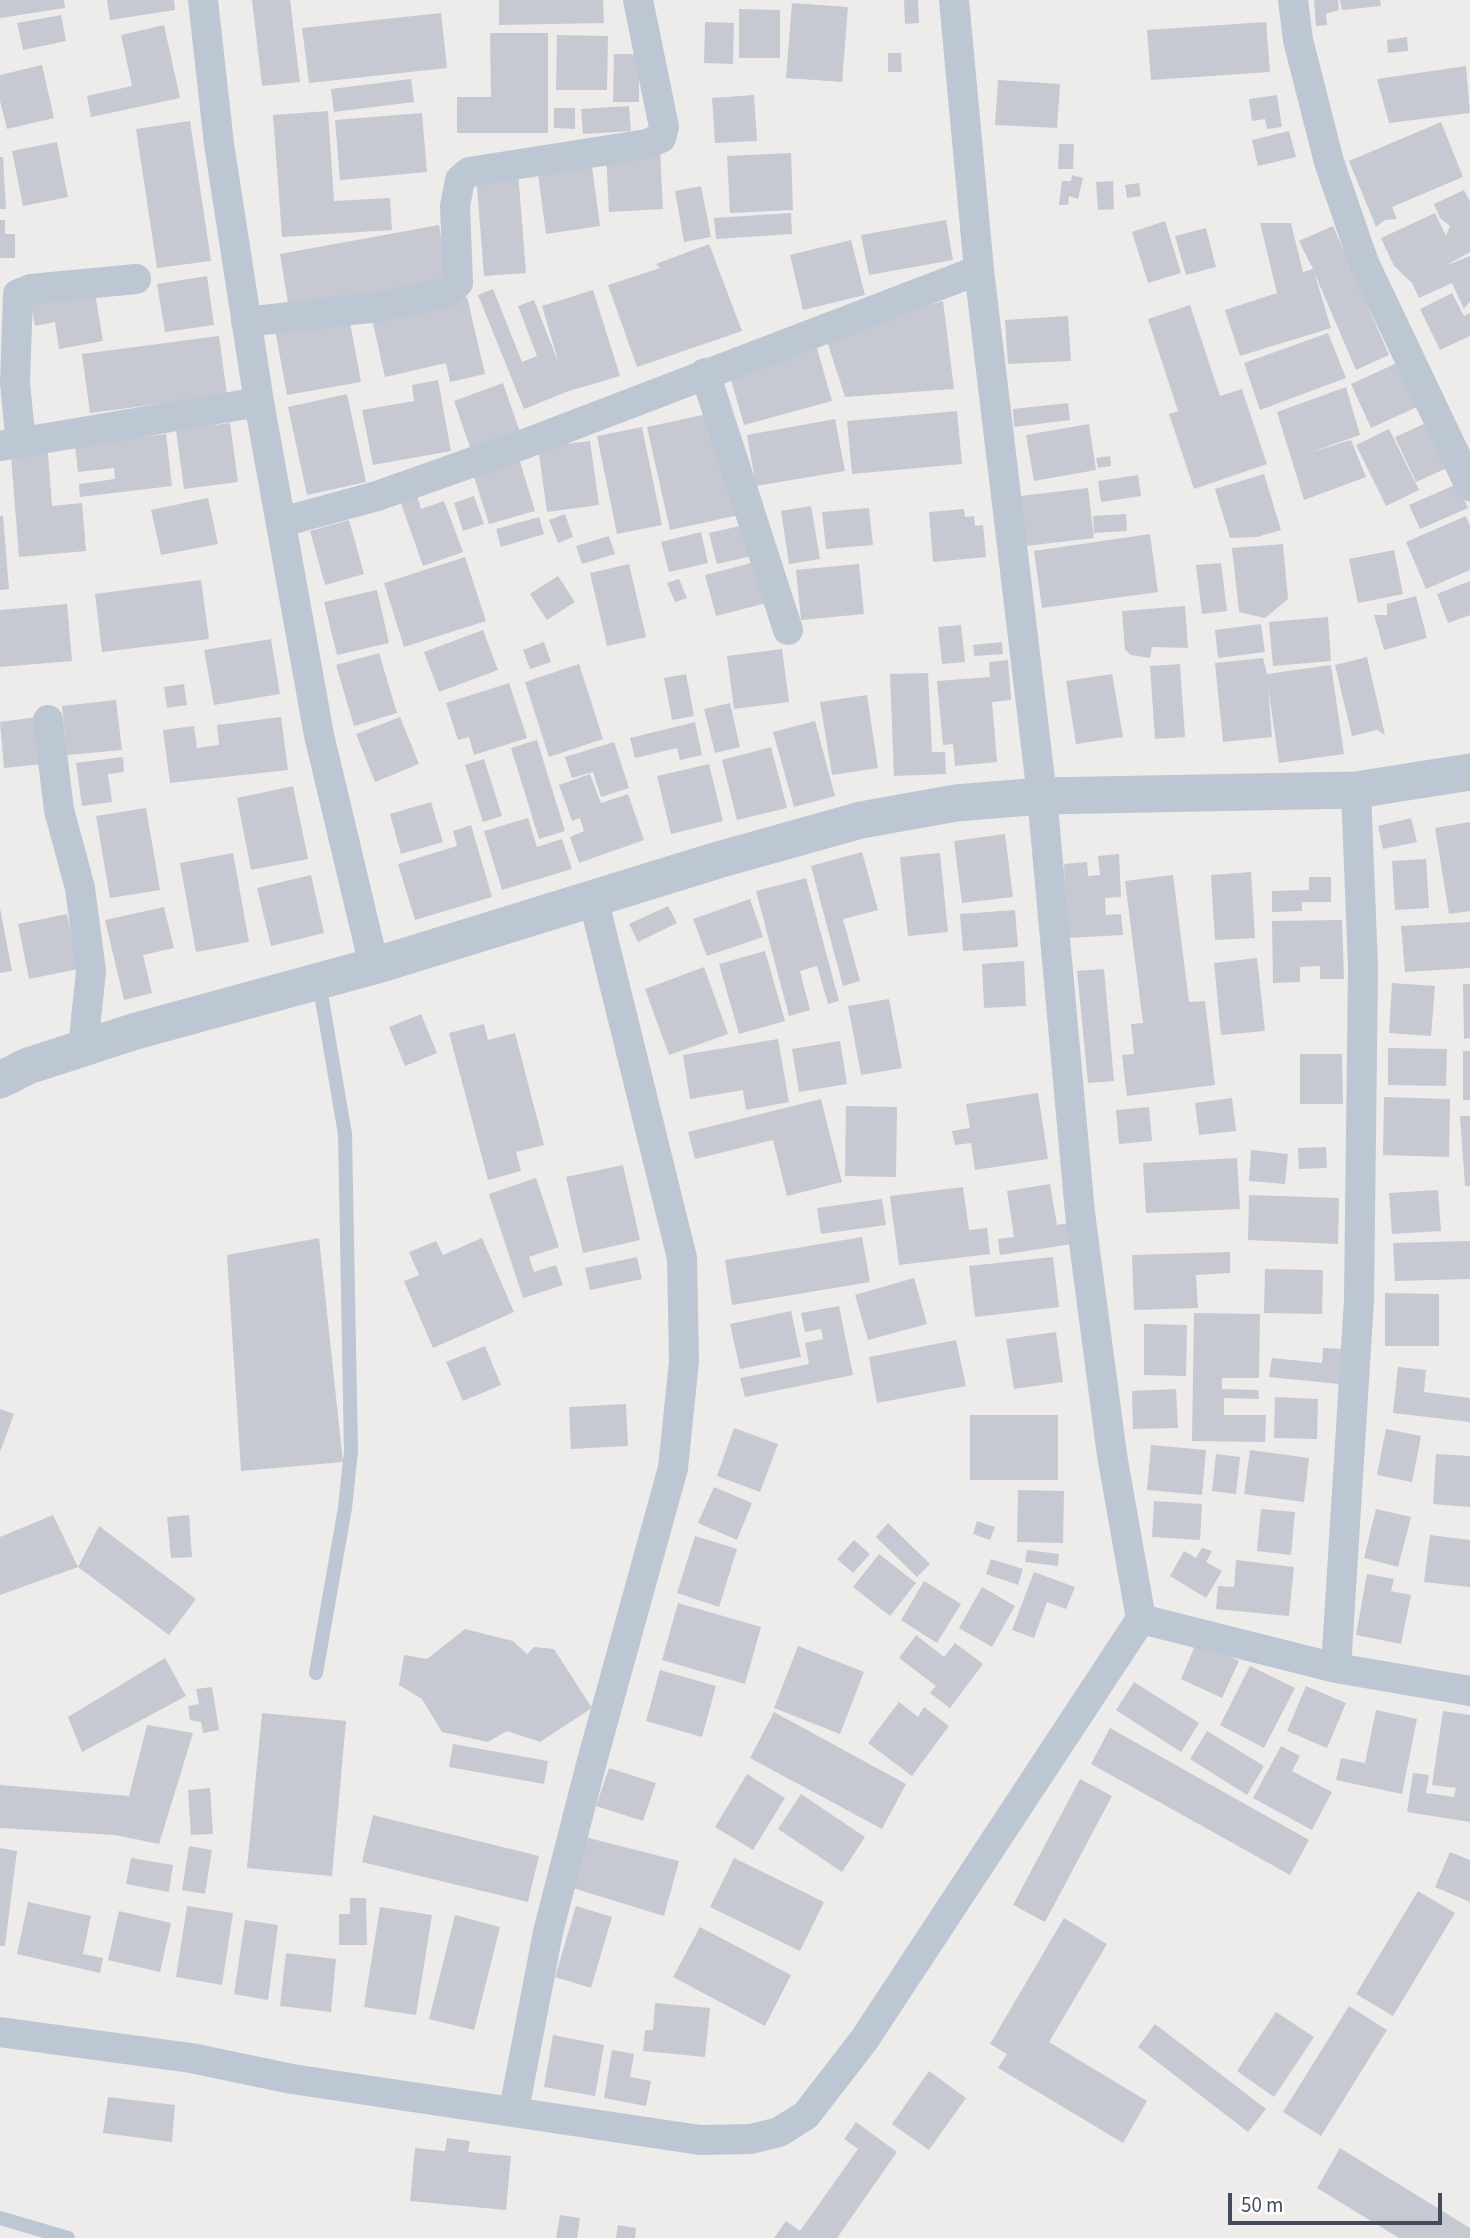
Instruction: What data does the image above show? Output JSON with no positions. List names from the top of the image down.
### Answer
{
  "scale_bar": "50 m"
}
